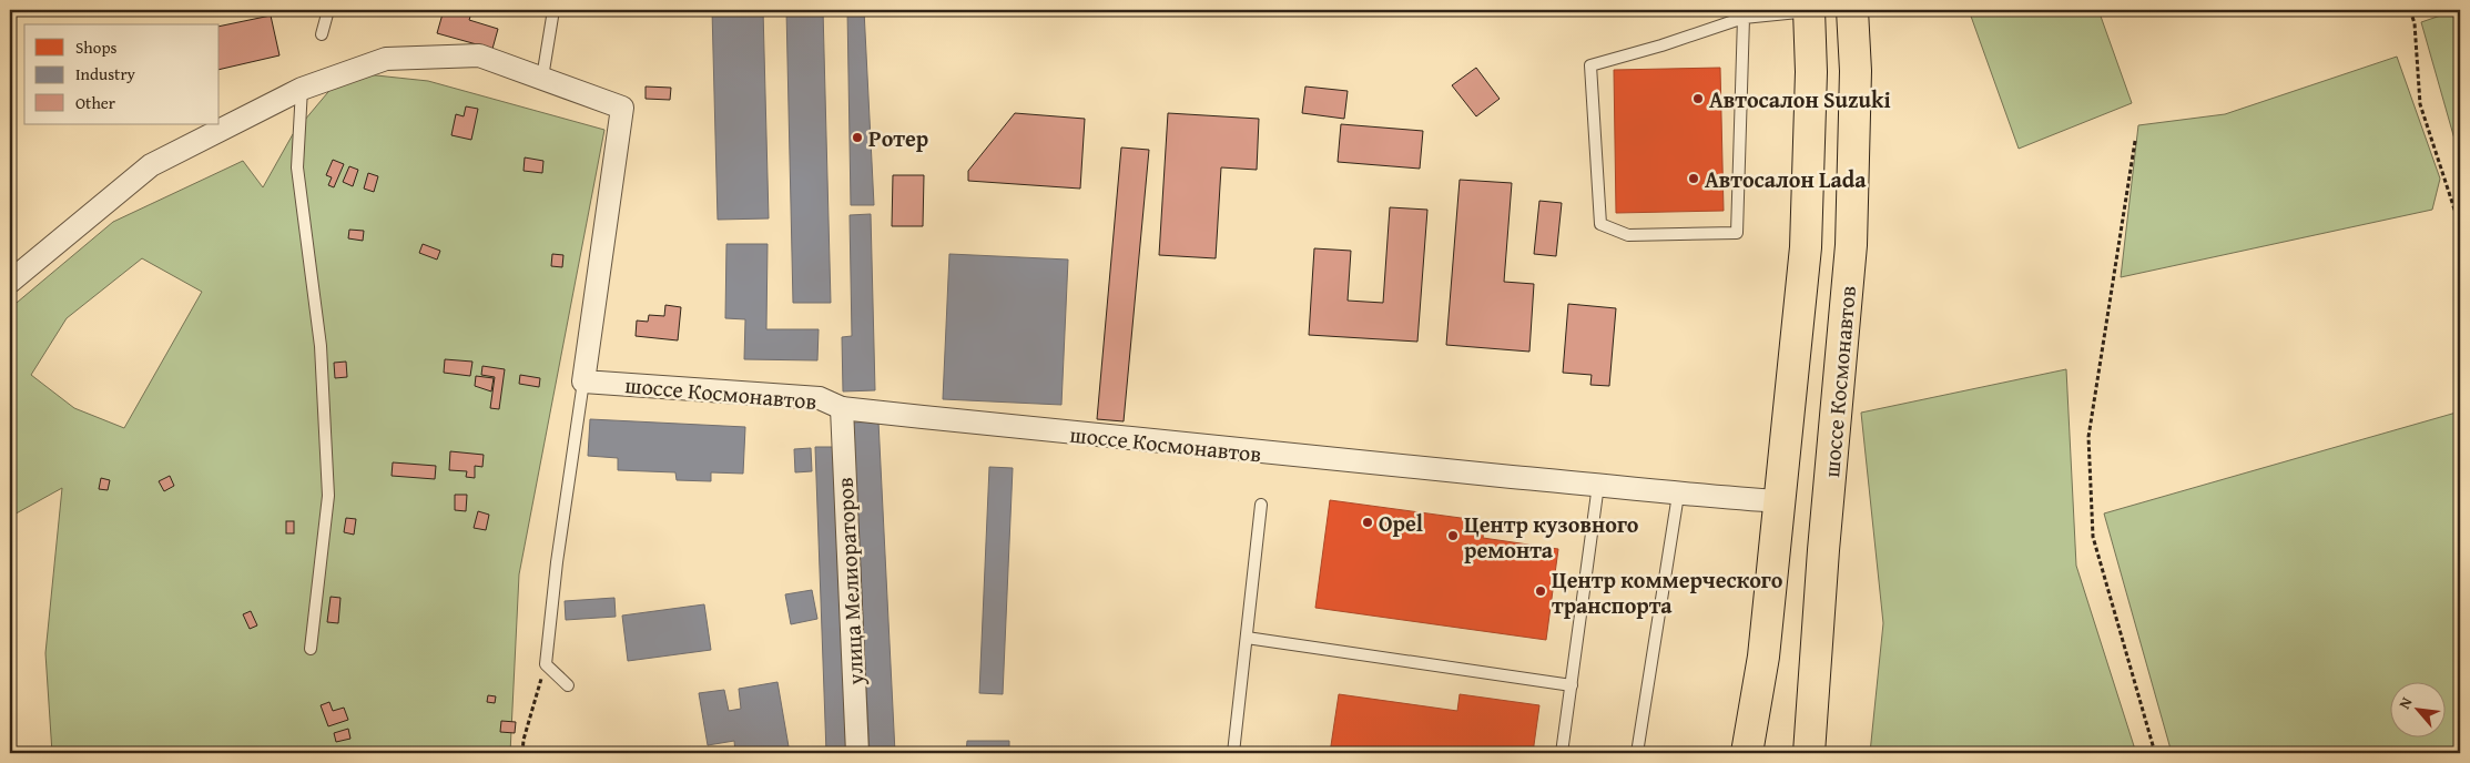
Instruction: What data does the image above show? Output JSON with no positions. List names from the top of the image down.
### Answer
{
  "streets": {
    "main road": ["шоссе Космонавтов"],
    "street": ["улица Мелиораторов"]
  },
  "crossings": [
    ["шоссе Космонавтов", "улица Мелиораторов"]
  ],
  "places": [
    "Автосалон Suzuki",
    "Ротер",
    "Автосалон Lada",
    "Opel",
    "Центр кузовного ремонта",
    "Центр коммерческого транспорта"
  ],
  "legend": ["Shops", "Industry", "Other"],
  "north": "top left"
}
